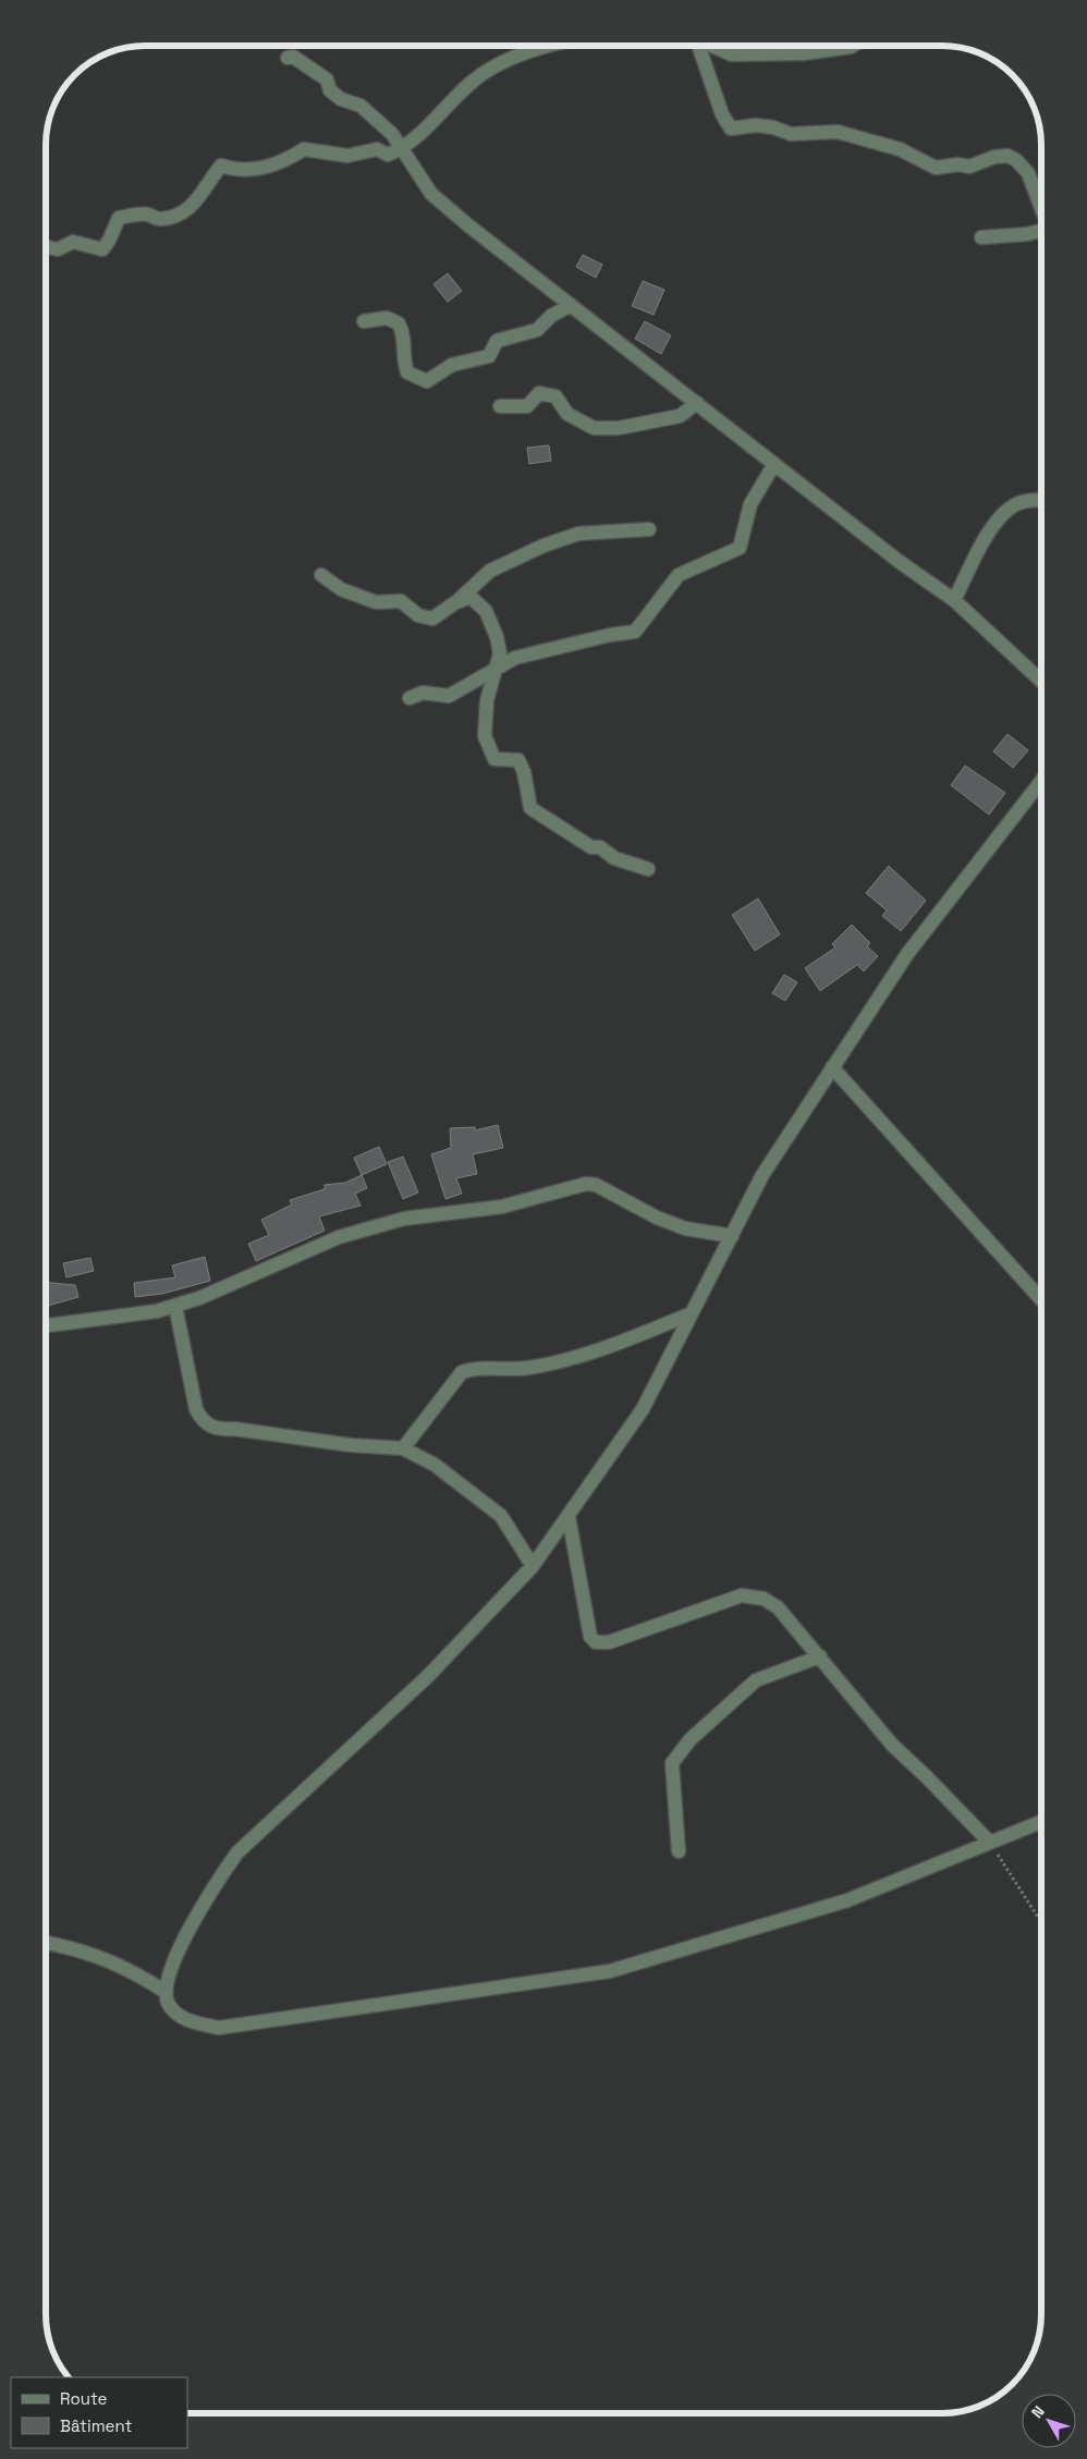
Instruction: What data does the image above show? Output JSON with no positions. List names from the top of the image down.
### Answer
{
  "legend": ["Route", "Bâtiment"],
  "north": "top left"
}
